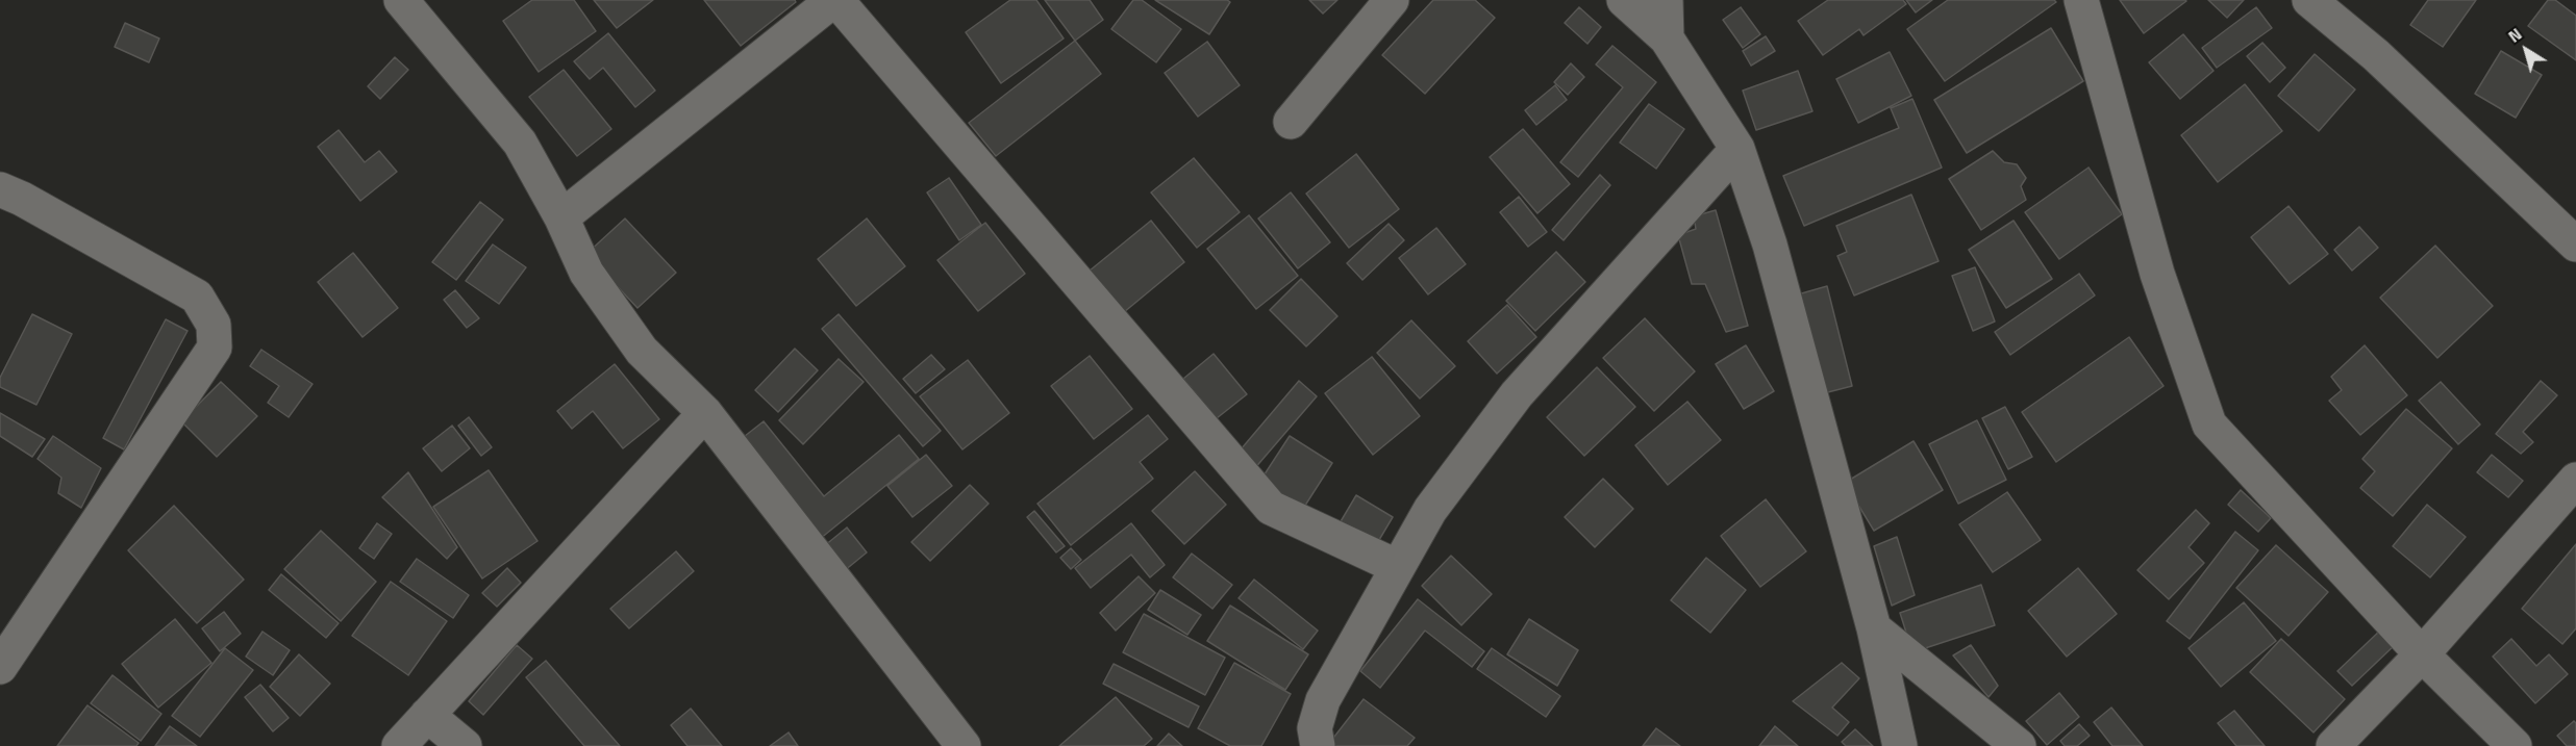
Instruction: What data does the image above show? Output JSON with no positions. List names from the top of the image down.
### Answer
{
  "north": "top left"
}
